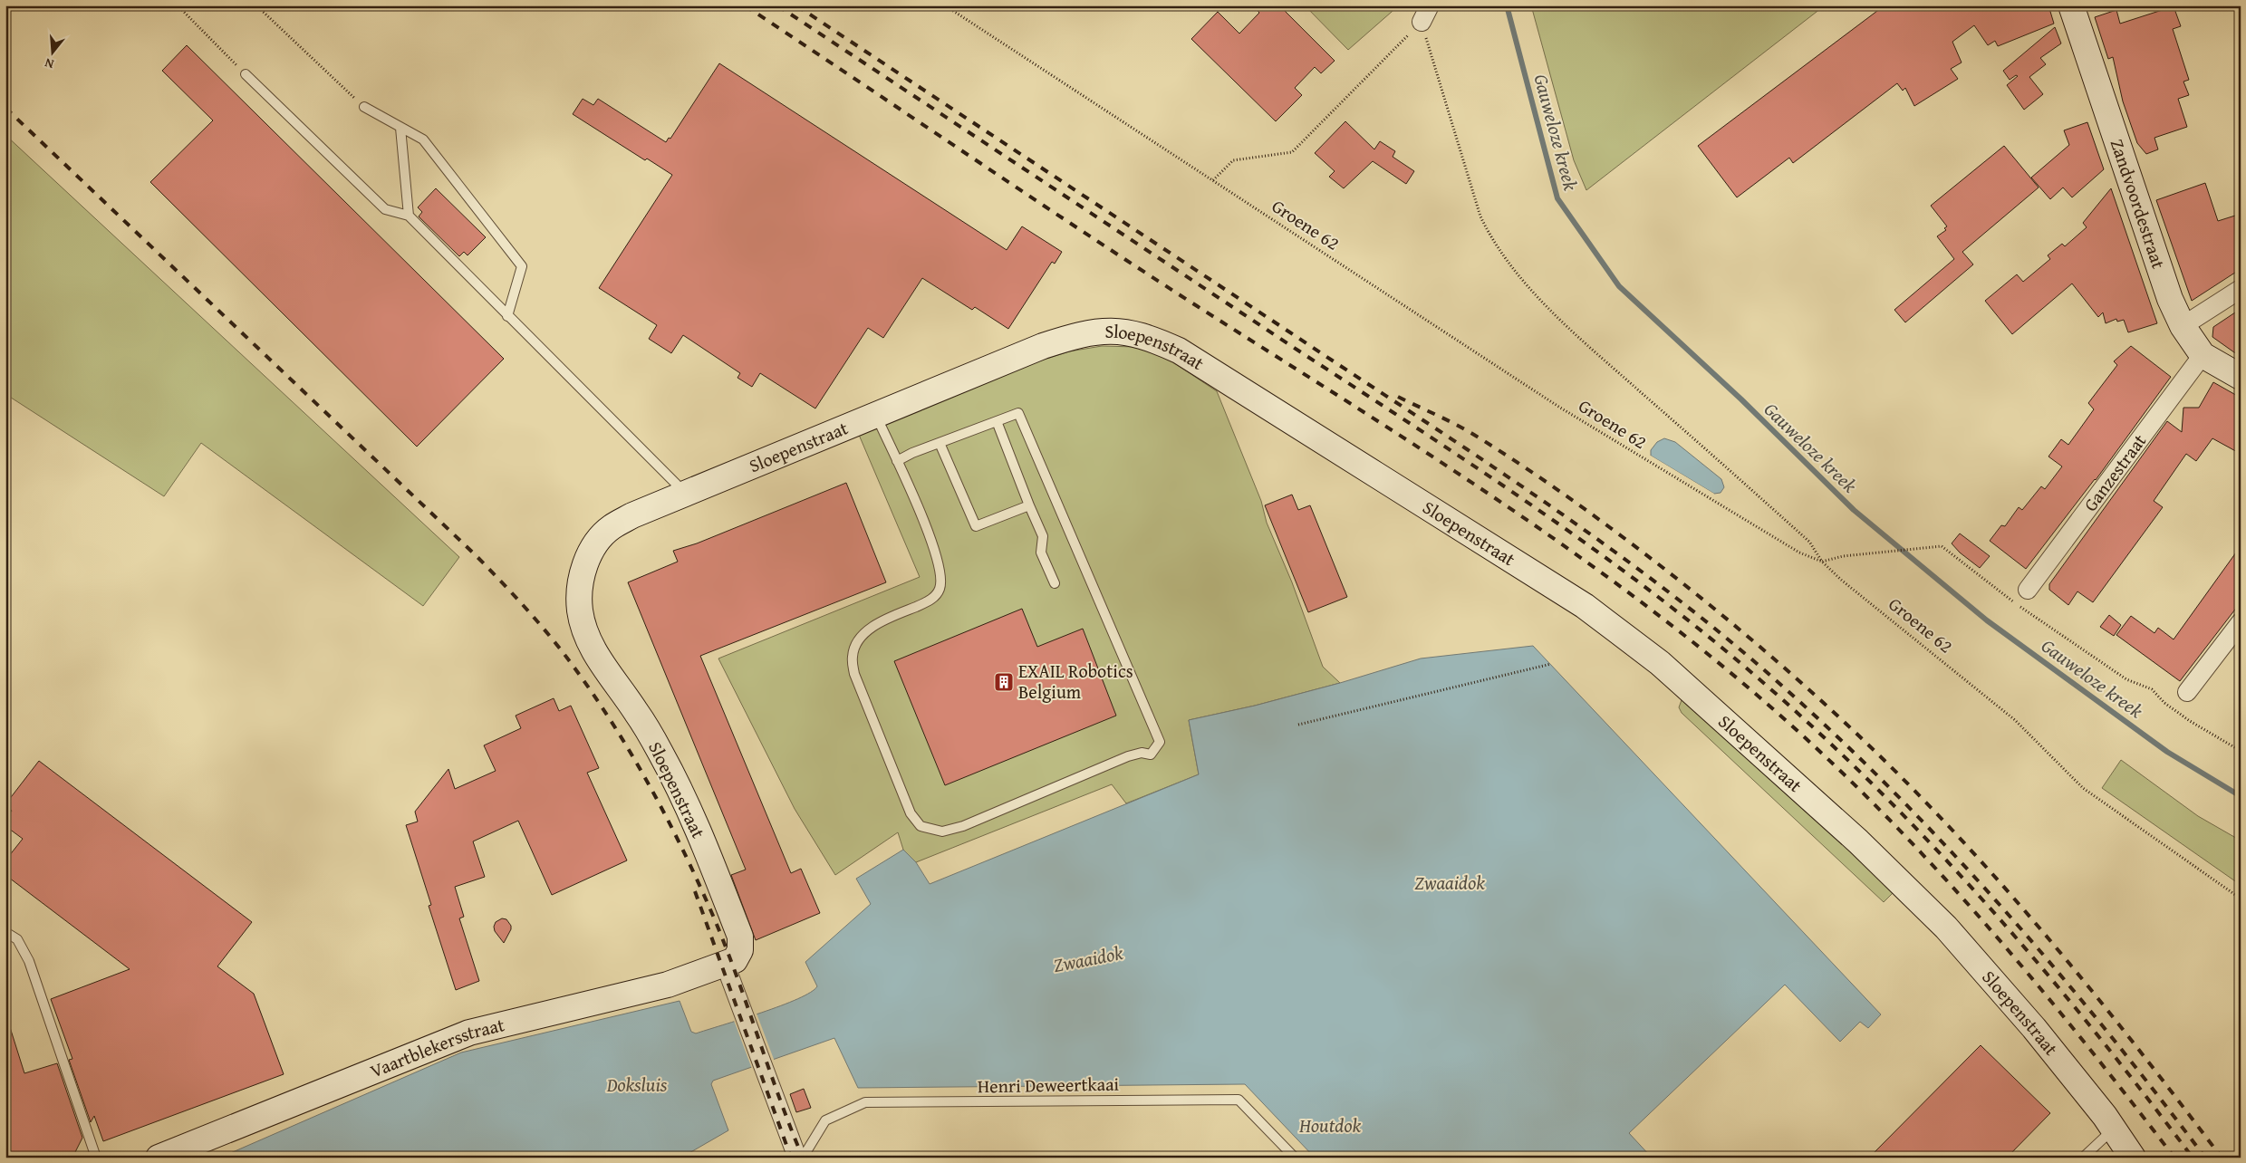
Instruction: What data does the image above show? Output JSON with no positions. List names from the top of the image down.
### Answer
{
  "streets": {
    "street": [
      "Zandvoordestraat",
      "Sloepenstraat",
      "Ganzestraat",
      "Vaartblekersstraat"
    ],
    "lane": ["Henri Deweertkaai"],
    "path": ["Groene 62"]
  },
  "crossings": [
    ["Zandvoordestraat", "Ganzestraat"],
    ["Sloepenstraat", "Vaartblekersstraat"]
  ],
  "water": [
    "Gauweloze kreek",
    "Zwaaidok",
    "Doksluis",
    "Houtdok"
  ],
  "places": {
    "building": ["EXAIL Robotics Belgium"]
  },
  "north": "bottom"
}
